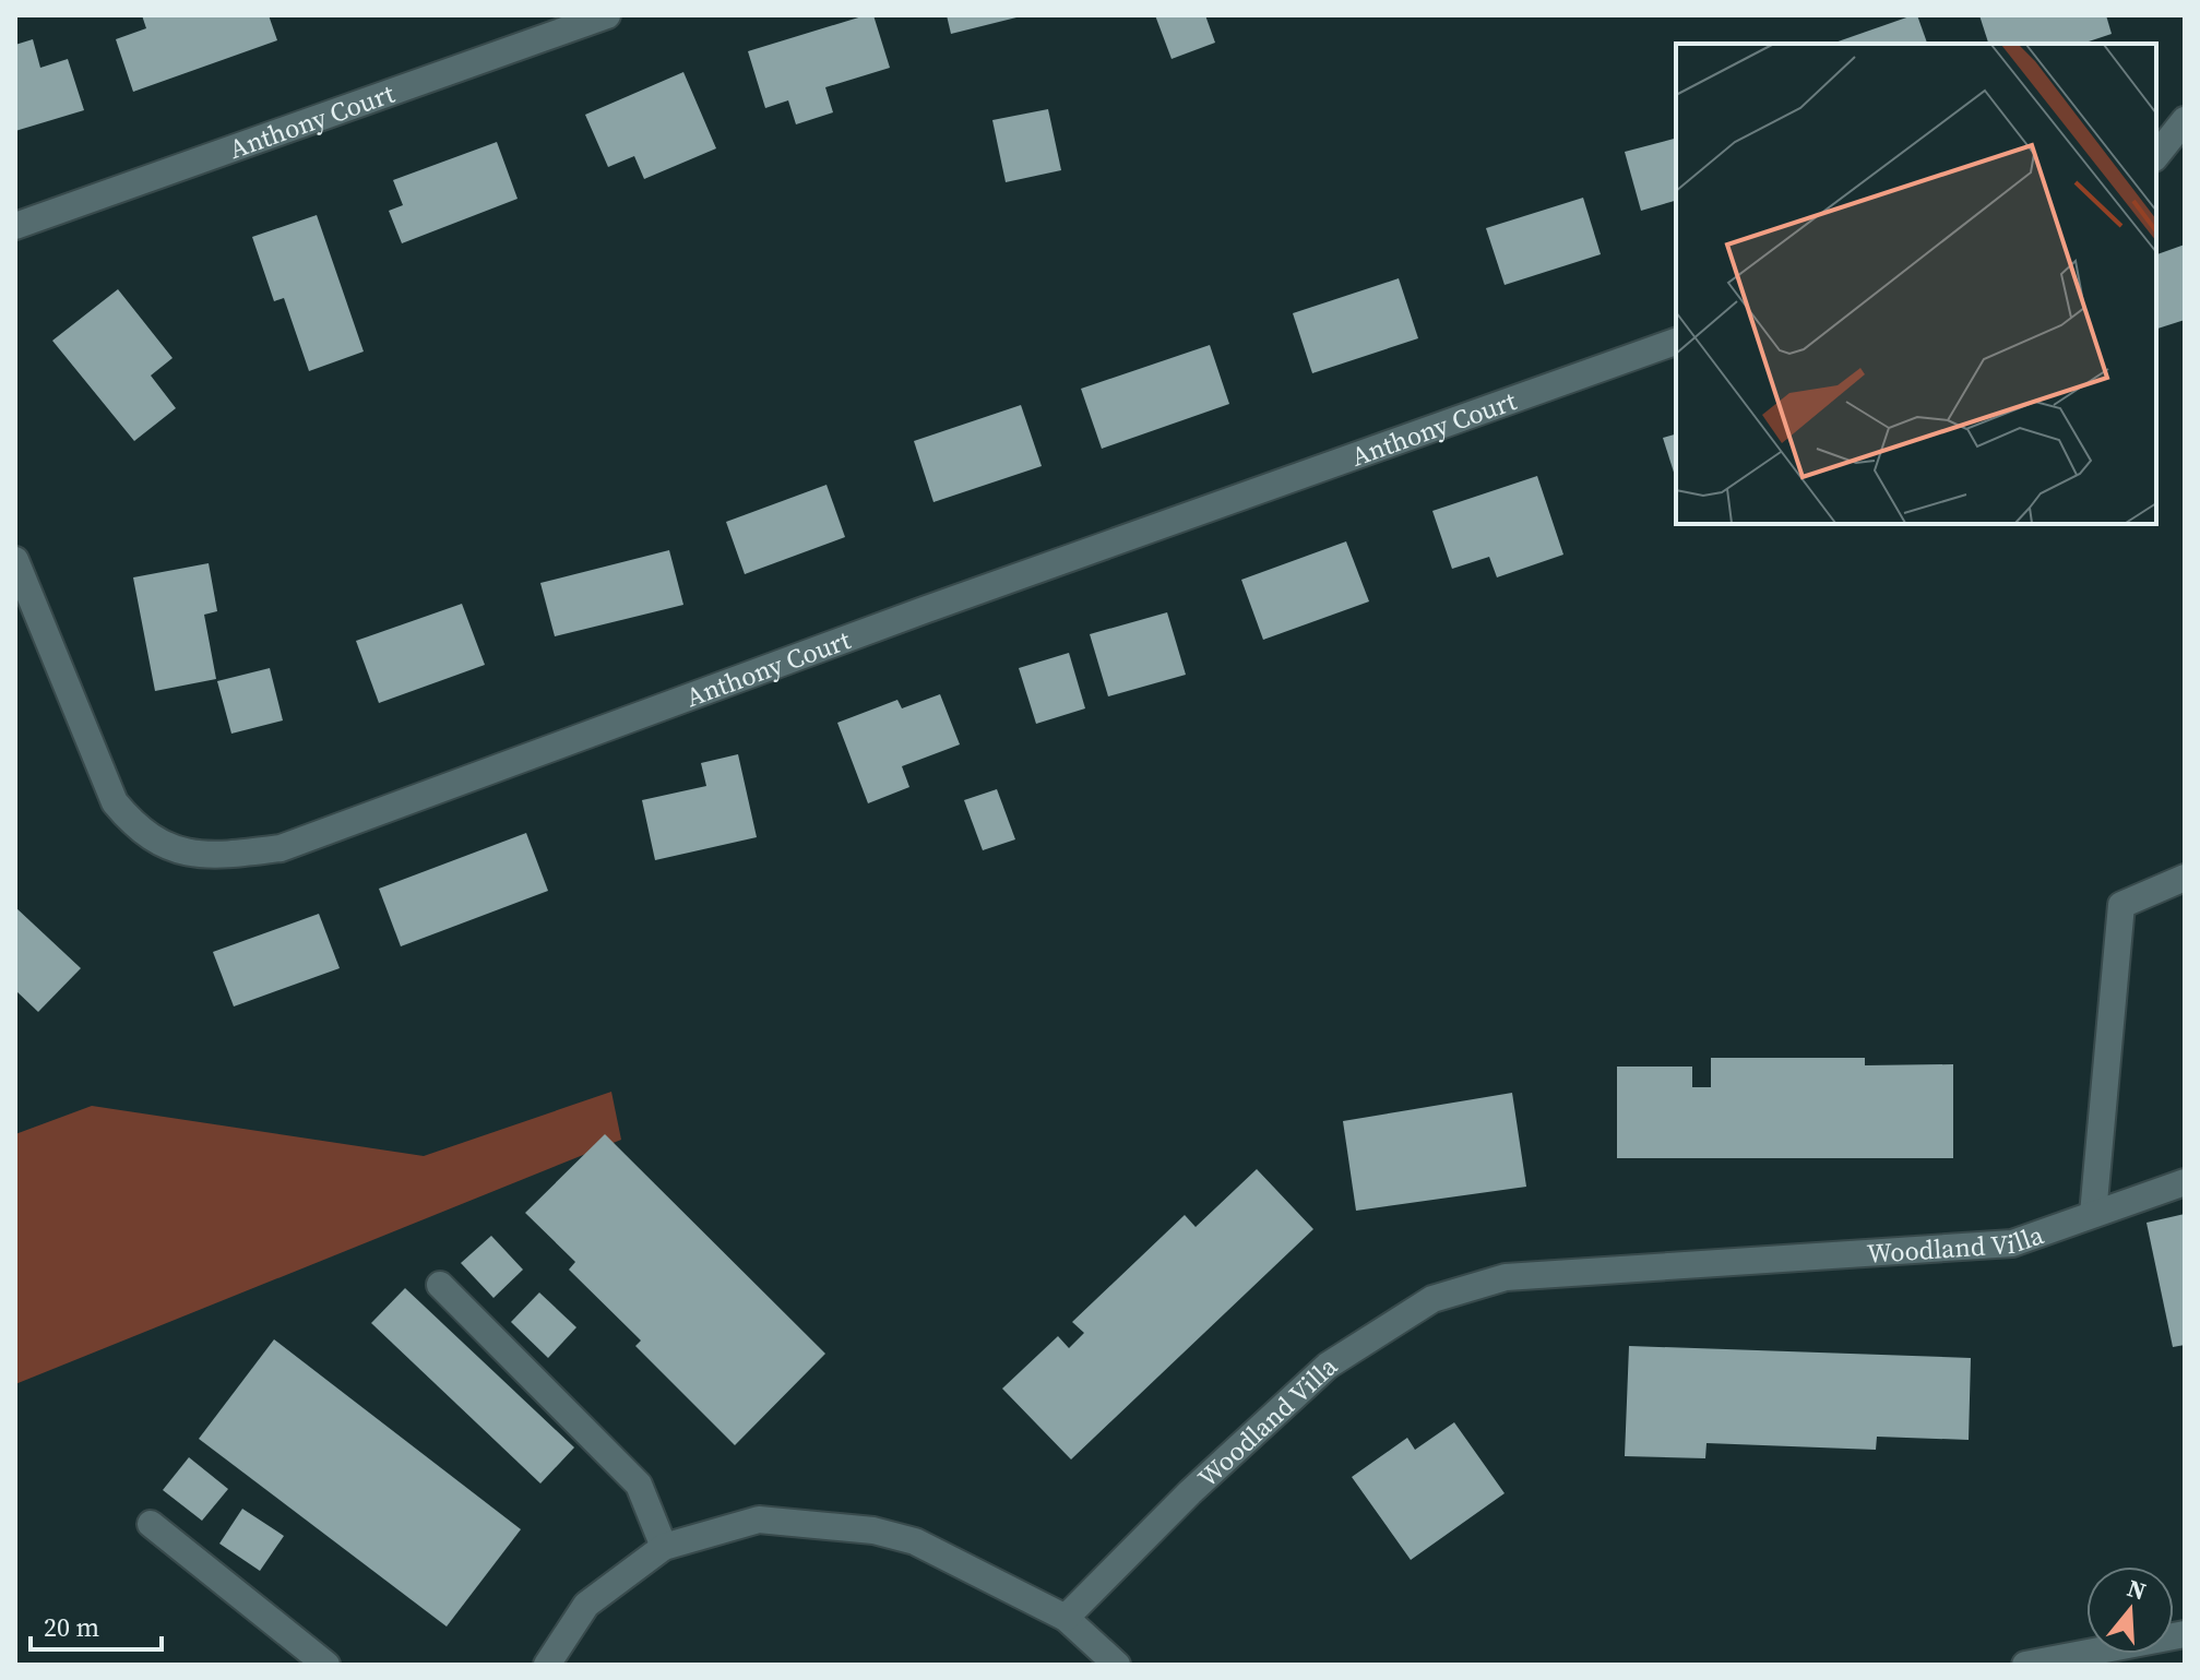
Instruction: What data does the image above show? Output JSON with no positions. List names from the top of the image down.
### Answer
{
  "streets": {
    "street": ["Anthony Court", "Woodland Villa"]
  },
  "scale_bar": "20 m",
  "north": "top"
}
